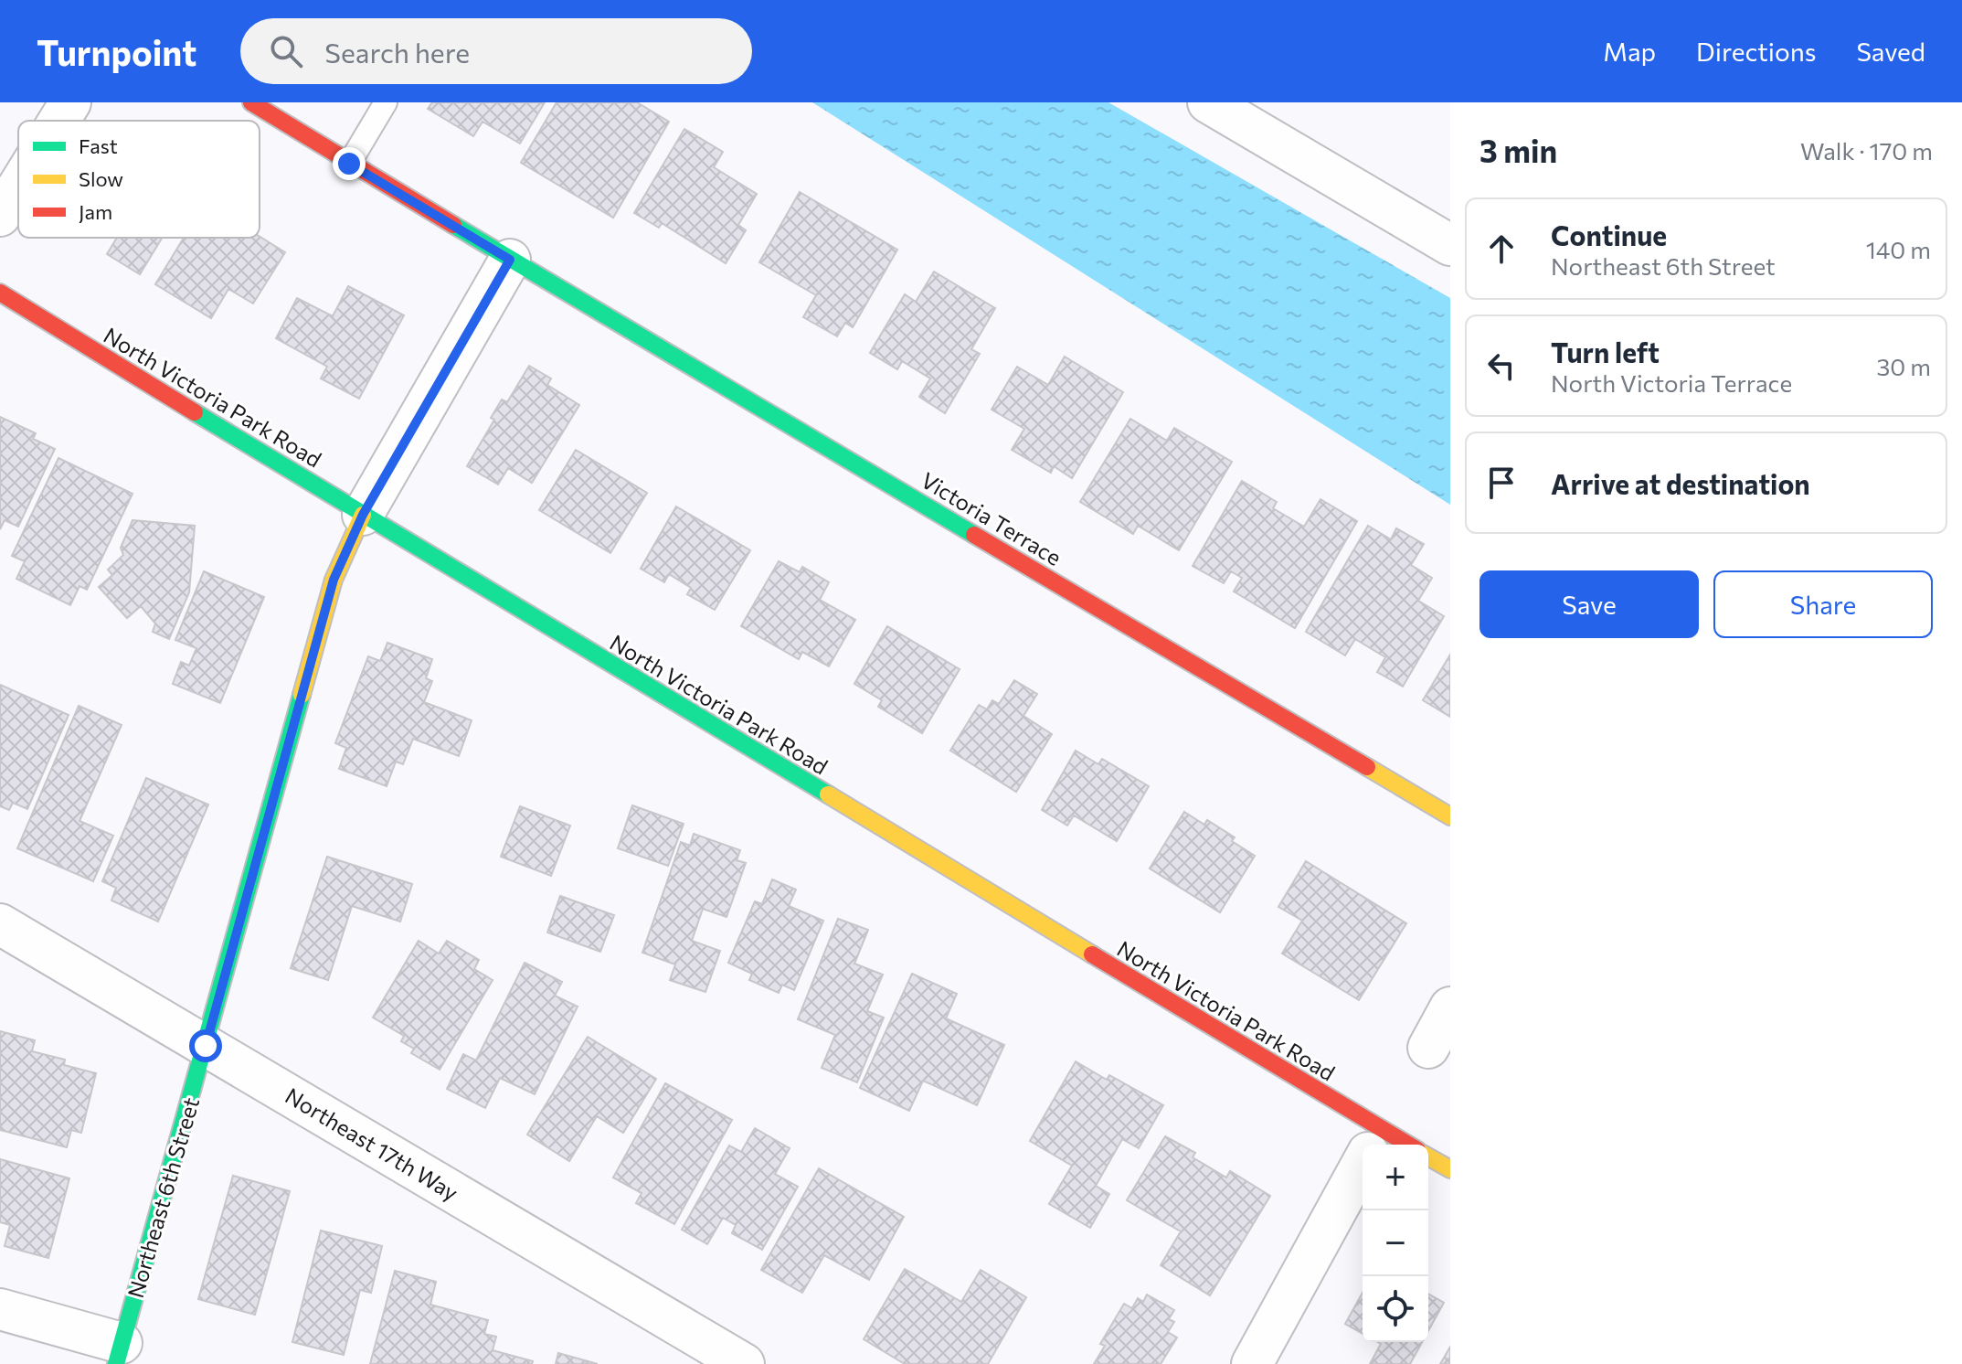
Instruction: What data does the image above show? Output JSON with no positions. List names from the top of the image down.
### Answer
{
  "streets": {
    "street": [
      "North Victoria Park Road",
      "Victoria Terrace",
      "Northeast 17th Way",
      "Northeast 6th Street"
    ]
  },
  "crossings": [
    ["North Victoria Park Road", "Northeast 6th Street"],
    ["Victoria Terrace", "Northeast 6th Street"],
    ["Northeast 17th Way", "Northeast 6th Street"]
  ],
  "legend": ["Fast", "Slow", "Jam"],
  "page": {
    "header": "Turnpoint",
    "search": "Search here",
    "nav": ["Map", "Directions", "Saved"],
    "heading": ["3 min", "Walk · 170 m"],
    "list": [
      ["Continue", "Northeast 6th Street", "140 m"],
      ["Turn left", "North Victoria Terrace", "30 m"],
      "Arrive at destination"
    ],
    "buttons": ["Save", "Share"],
    "map_buttons": ["+", "−"]
  }
}
